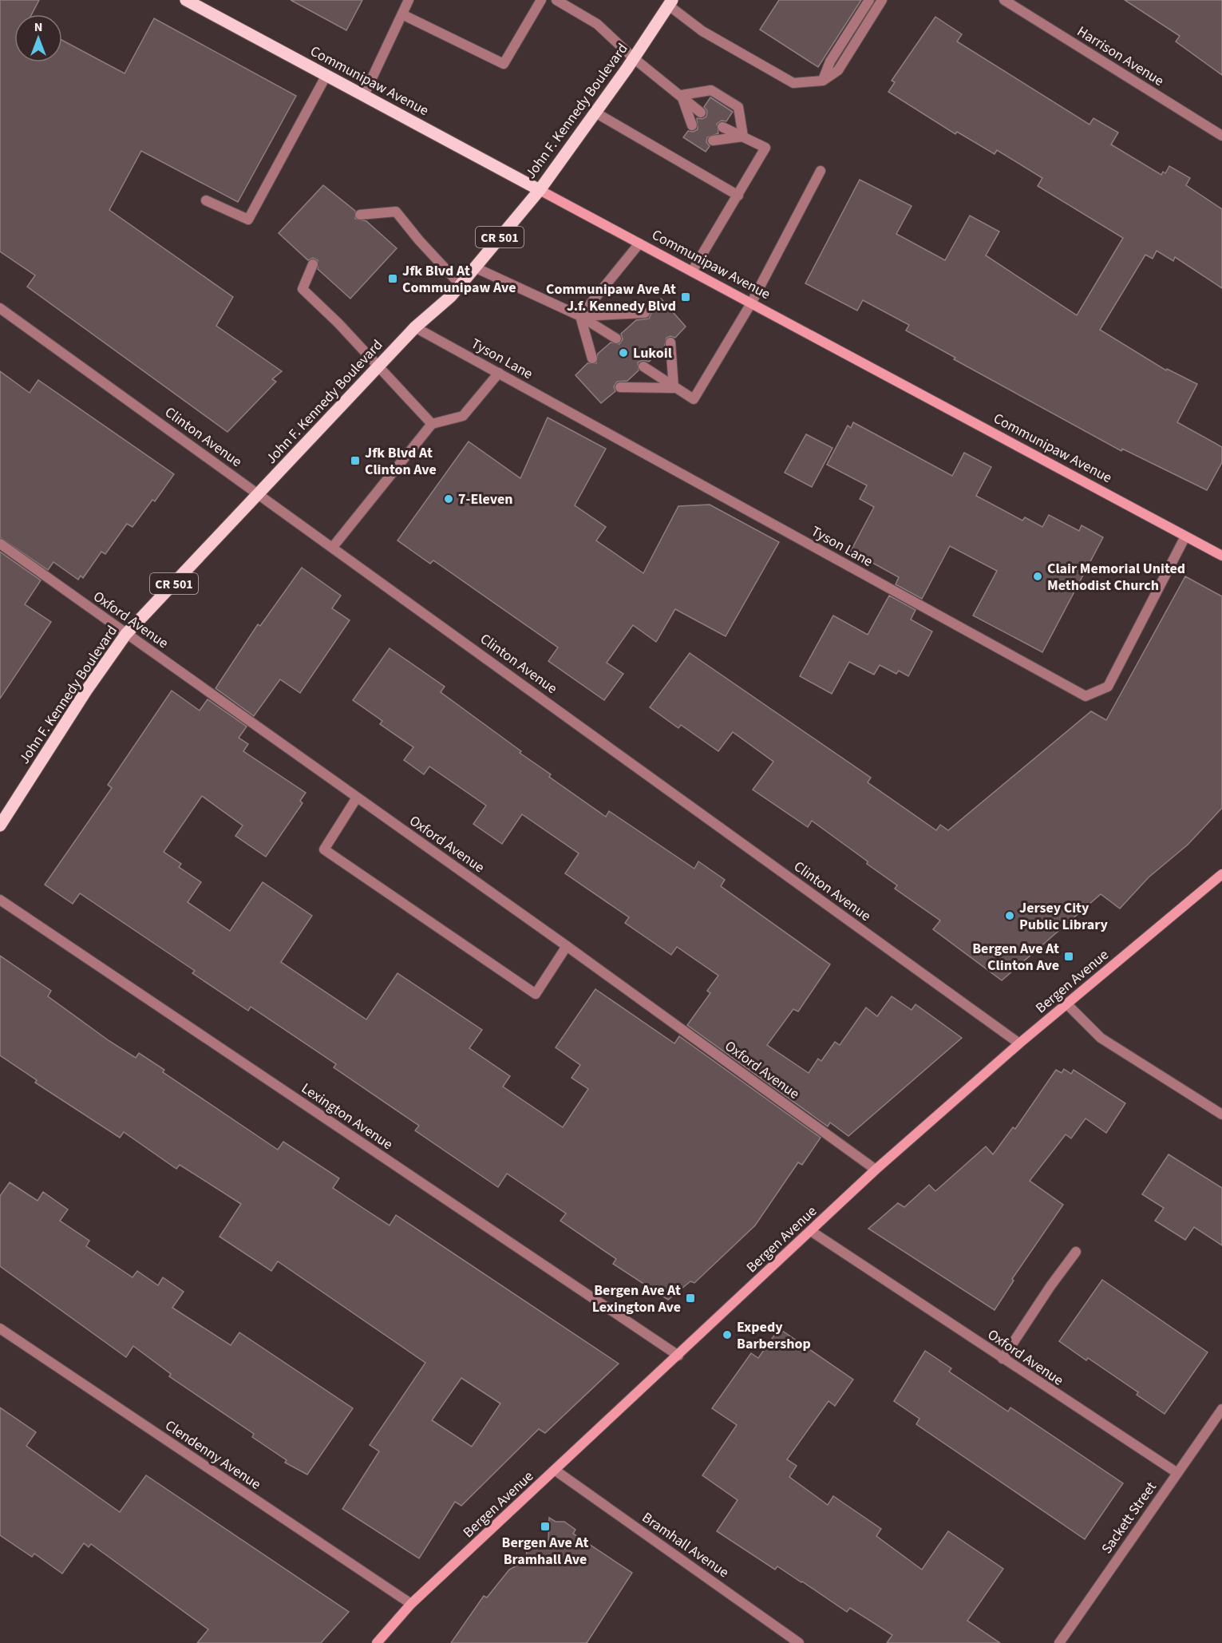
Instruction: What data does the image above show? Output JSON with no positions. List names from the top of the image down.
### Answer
{
  "streets": {
    "main road": ["Communipaw Avenue", "John F. Kennedy Boulevard", "CR 501"],
    "street": [
      "Harrison Avenue",
      "Tyson Lane",
      "Clinton Avenue",
      "Oxford Avenue",
      "Bergen Avenue",
      "Lexington Avenue",
      "Clendenny Avenue",
      "Sackett Street",
      "Bramhall Avenue"
    ]
  },
  "crossings": [
    ["Communipaw Avenue", "John F. Kennedy Boulevard"],
    ["Communipaw Avenue", "Tyson Lane"],
    ["John F. Kennedy Boulevard", "Tyson Lane"],
    ["John F. Kennedy Boulevard", "Clinton Avenue"],
    ["John F. Kennedy Boulevard", "Oxford Avenue"],
    ["Clinton Avenue", "Bergen Avenue"],
    ["Oxford Avenue", "Bergen Avenue"],
    ["Oxford Avenue", "Sackett Street"],
    ["Bergen Avenue", "Lexington Avenue"],
    ["Bergen Avenue", "Clendenny Avenue"],
    ["Bergen Avenue", "Bramhall Avenue"]
  ],
  "places": {
    "transit": [
      "Jfk Blvd At Communipaw Ave",
      "Communipaw Ave At J.f. Kennedy Blvd",
      "Jfk Blvd At Clinton Ave",
      "Bergen Ave At Clinton Ave",
      "Bergen Ave At Lexington Ave",
      "Bergen Ave At Bramhall Ave"
    ],
    "other": [
      "Lukoil",
      "7-Eleven",
      "Clair Memorial United Methodist Church",
      "Jersey City Public Library",
      "Expedy Barbershop"
    ]
  },
  "north": "top"
}
